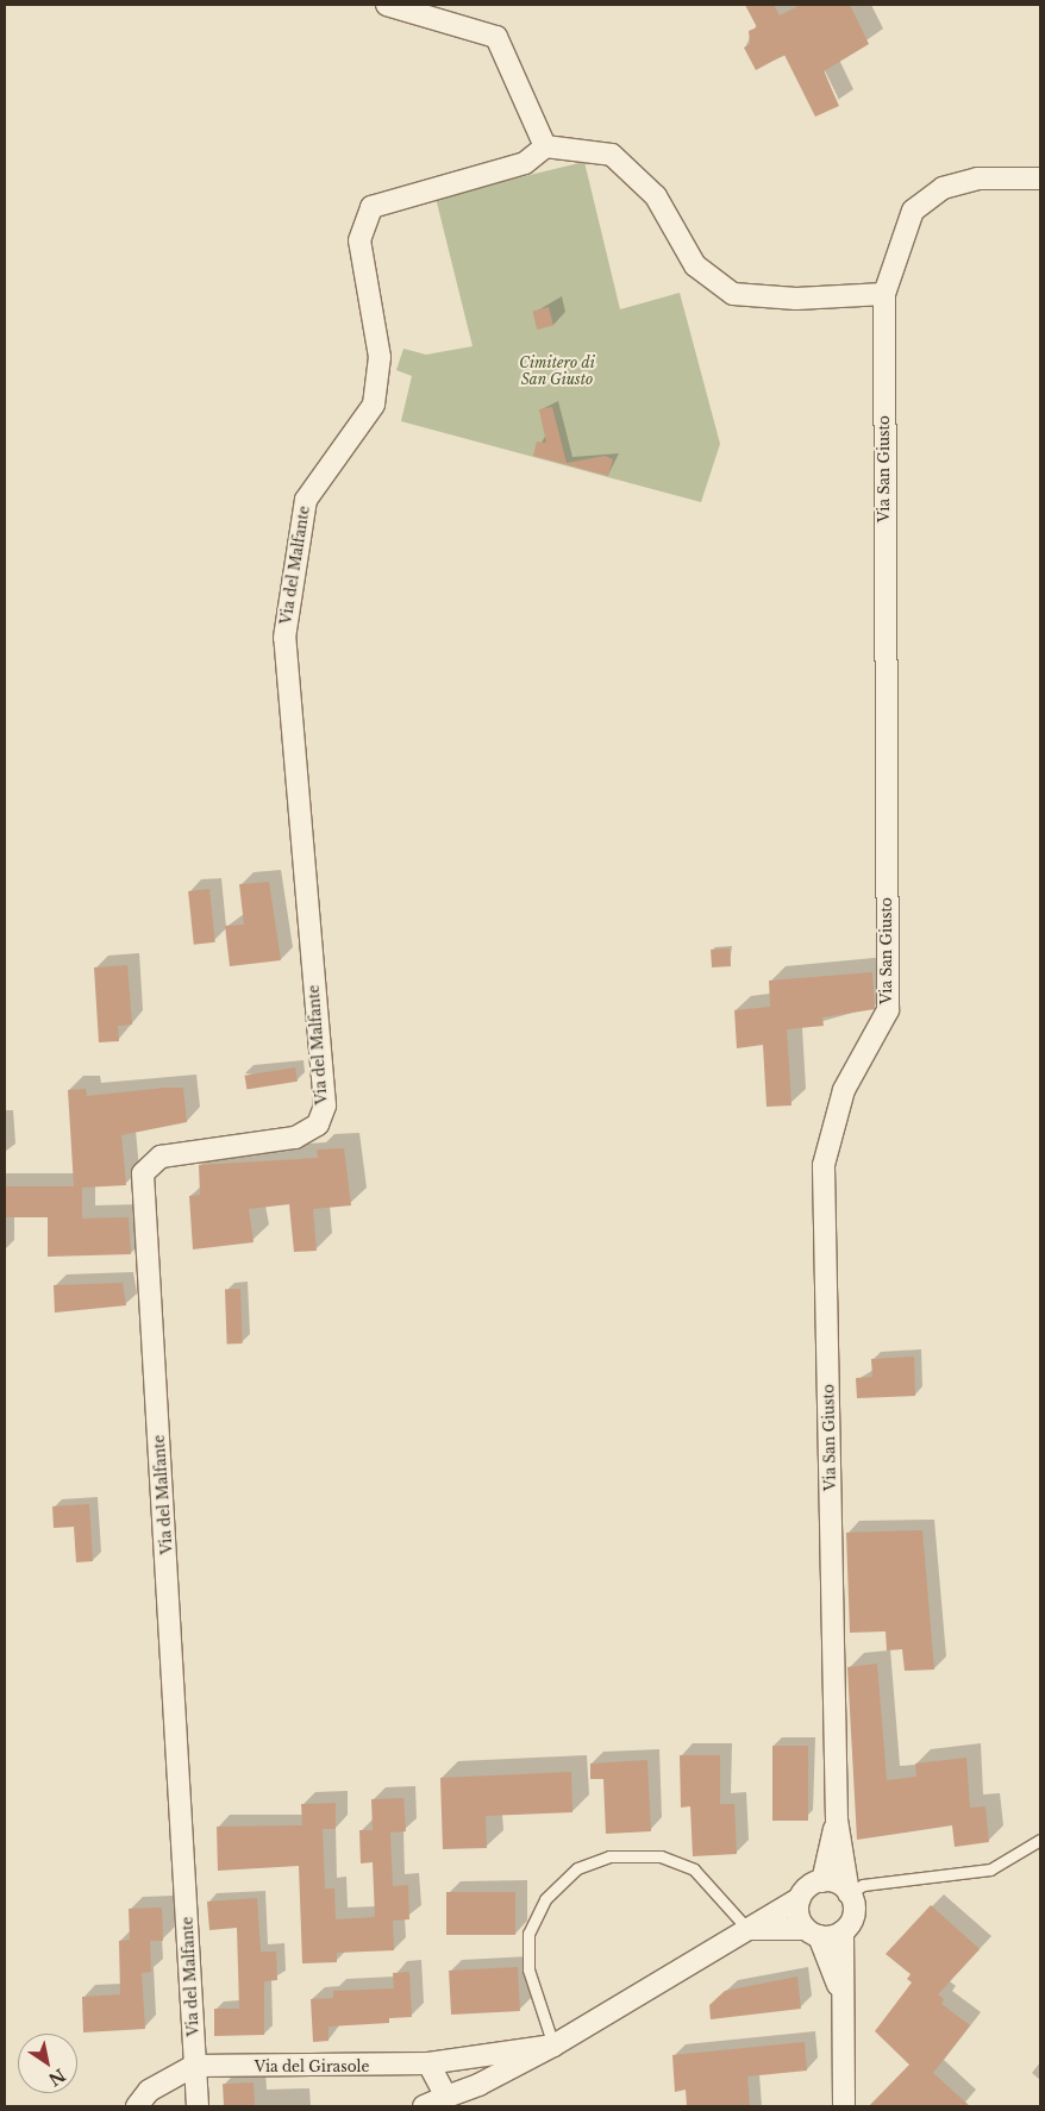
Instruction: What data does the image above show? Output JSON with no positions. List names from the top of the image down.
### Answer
{
  "streets": {
    "street": ["Via San Giusto", "Via del Malfante", "Via del Girasole"]
  },
  "crossings": [
    ["Via San Giusto", "Via del Girasole"],
    ["Via del Malfante", "Via del Girasole"]
  ],
  "parks": ["Cimitero di San Giusto"],
  "north": "bottom right"
}
